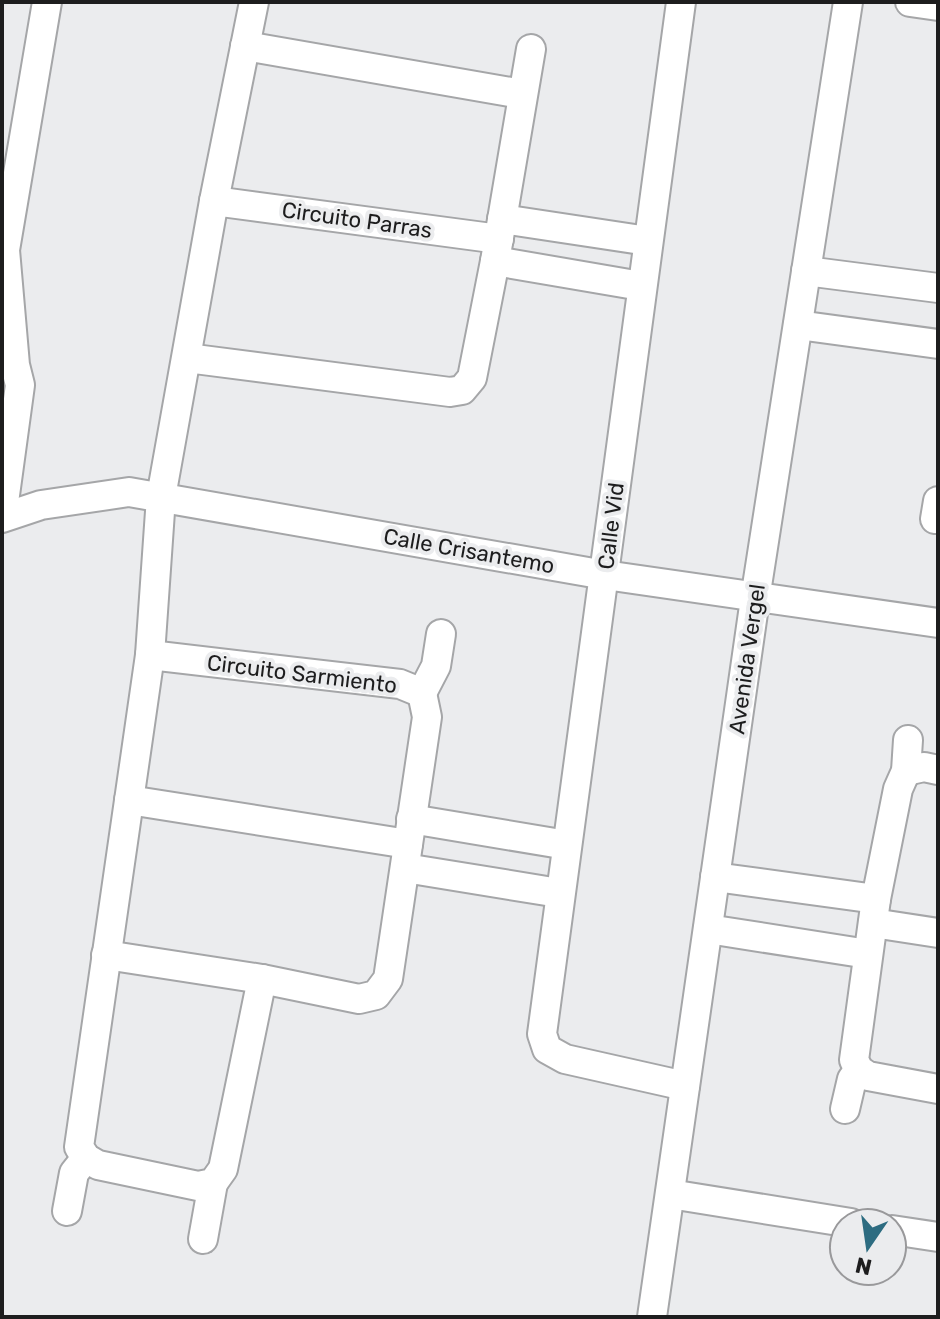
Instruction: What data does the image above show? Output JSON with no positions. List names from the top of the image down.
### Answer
{
  "streets": {
    "street": [
      "Circuito Parras",
      "Calle Vid",
      "Calle Crisantemo",
      "Avenida Vergel",
      "Circuito Sarmiento"
    ]
  },
  "crossings": [
    ["Circuito Parras", "Calle Vid"],
    ["Calle Vid", "Calle Crisantemo"],
    ["Calle Vid", "Avenida Vergel"],
    ["Calle Crisantemo", "Avenida Vergel"]
  ],
  "north": "bottom"
}
